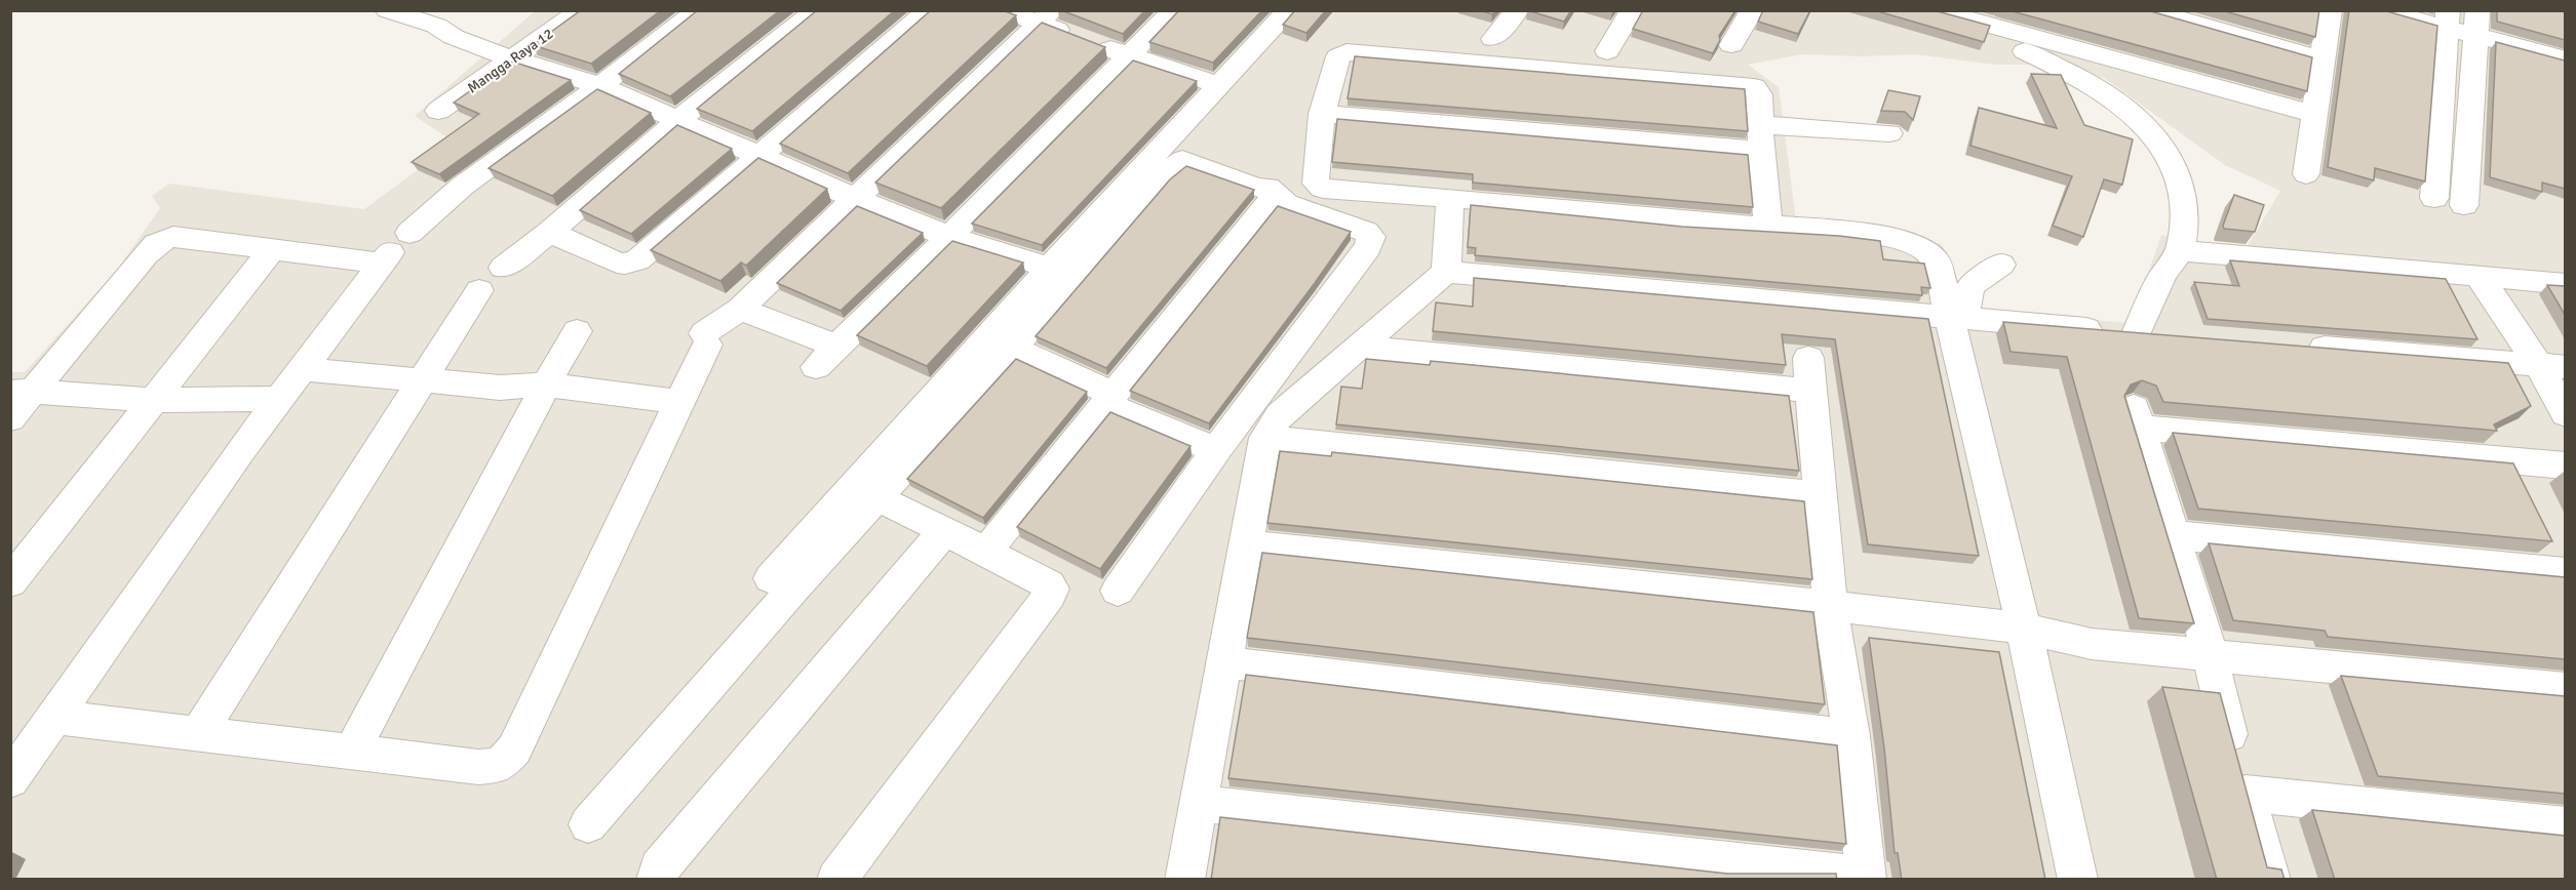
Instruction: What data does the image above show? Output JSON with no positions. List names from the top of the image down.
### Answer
{
  "streets": {
    "street": ["Mangga Raya 12"]
  }
}
